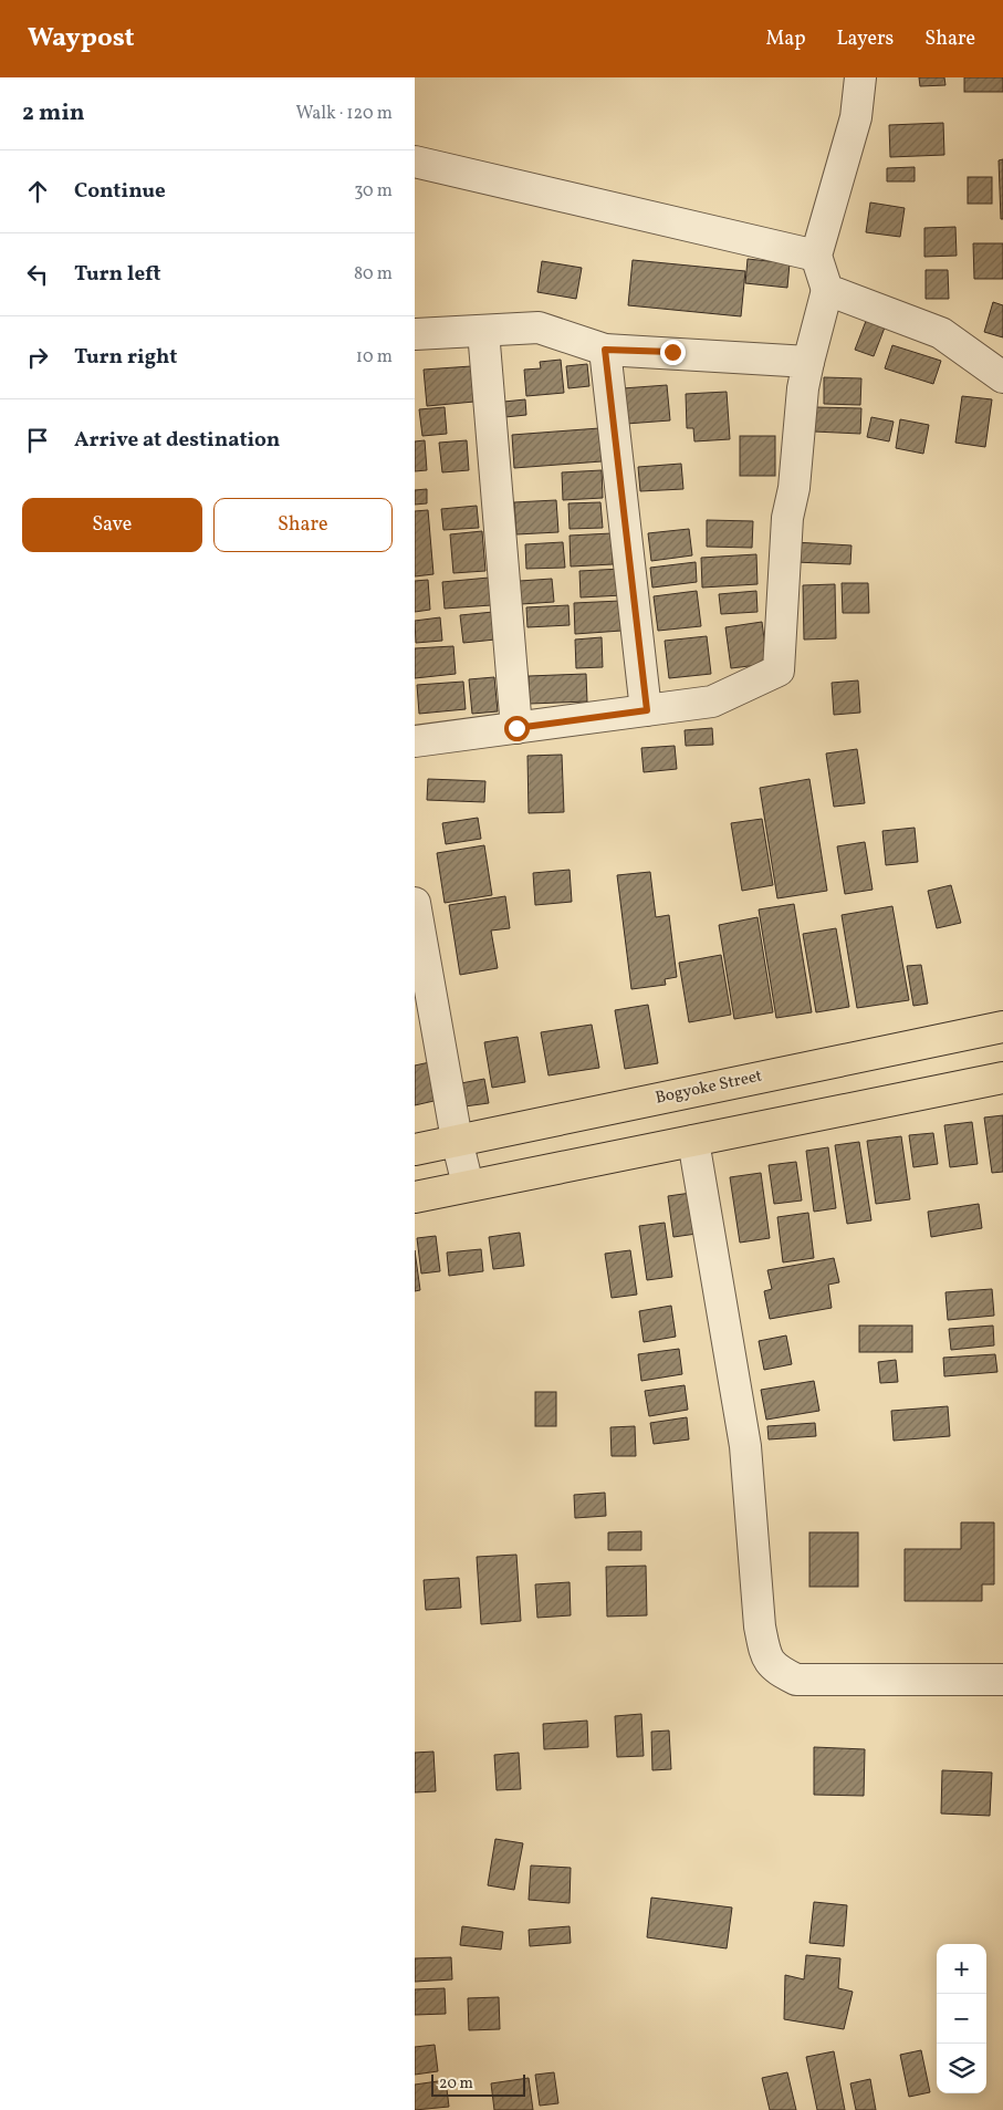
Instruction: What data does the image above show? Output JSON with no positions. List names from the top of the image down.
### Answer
{
  "streets": {
    "main road": ["Bogyoke Street"]
  },
  "scale_bar": "20 m",
  "page": {
    "header": "Waypost",
    "nav": ["Map", "Layers", "Share"],
    "heading": ["2 min", "Walk · 120 m"],
    "list": [
      ["Continue", "30 m"],
      ["Turn left", "80 m"],
      ["Turn right", "10 m"],
      "Arrive at destination"
    ],
    "buttons": ["Save", "Share"],
    "map_buttons": ["+", "−"],
    "scale": "20 m"
  }
}
